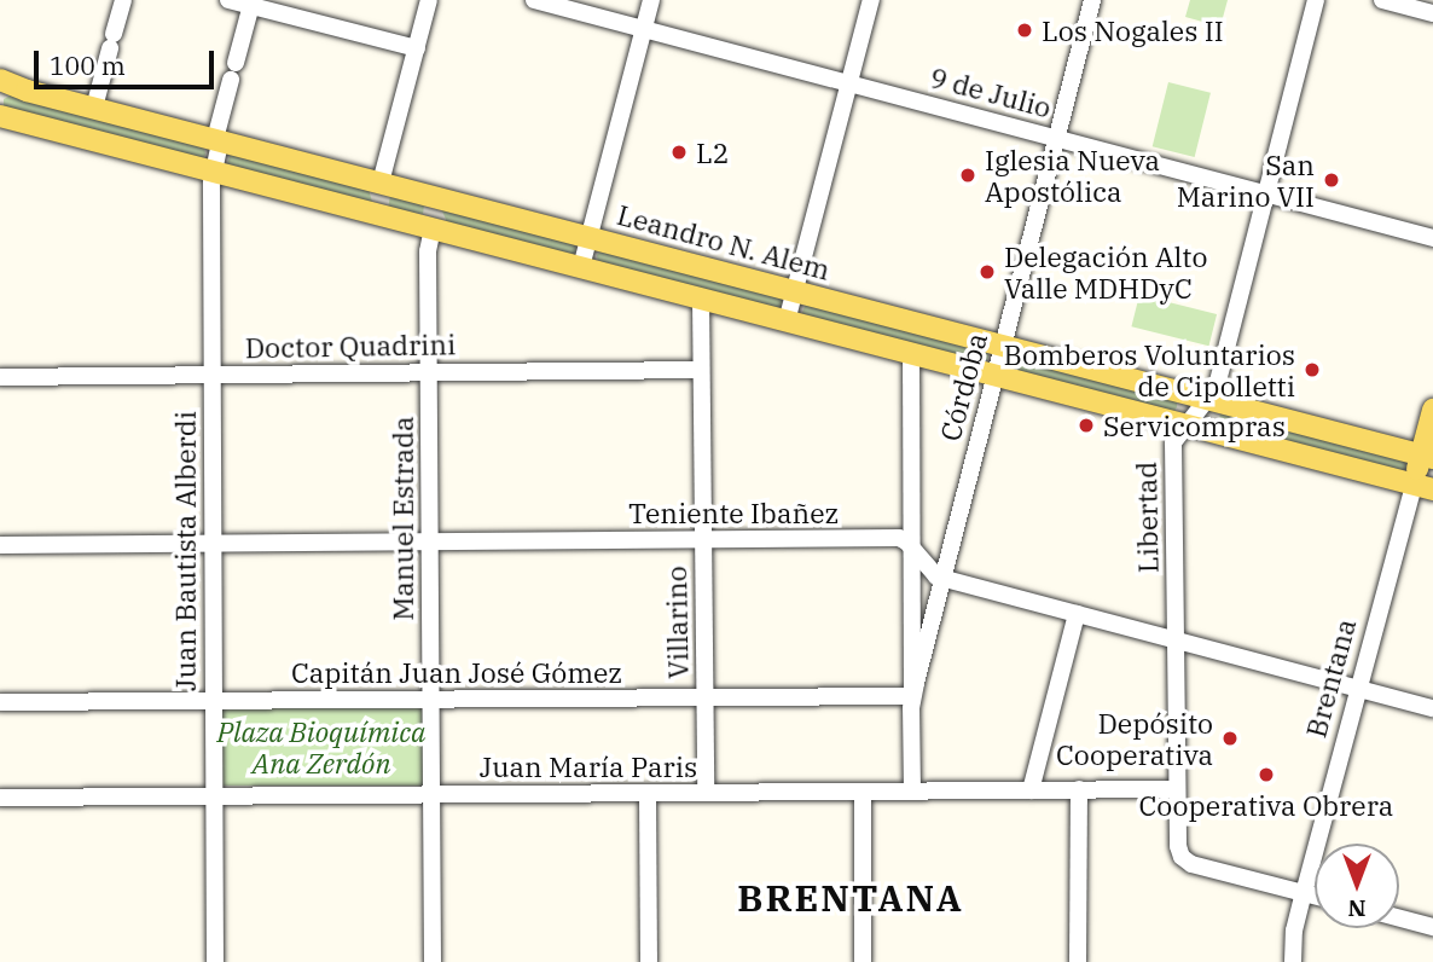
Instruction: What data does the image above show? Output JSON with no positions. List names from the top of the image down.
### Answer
{
  "streets": {
    "main road": ["Leandro N. Alem", "Brentana"],
    "street": [
      "9 de Julio",
      "Doctor Quadrini",
      "Córdoba",
      "Teniente Ibañez",
      "Libertad",
      "Manuel Estrada",
      "Juan Bautista Alberdi",
      "Villarino",
      "Capitán Juan José Gómez",
      "Juan María Paris"
    ]
  },
  "crossings": [
    ["9 de Julio", "Córdoba"],
    ["9 de Julio", "Libertad"],
    ["Leandro N. Alem", "Córdoba"],
    ["Leandro N. Alem", "Libertad"],
    ["Leandro N. Alem", "Juan Bautista Alberdi"],
    ["Leandro N. Alem", "Brentana"],
    ["Doctor Quadrini", "Manuel Estrada"],
    ["Doctor Quadrini", "Juan Bautista Alberdi"],
    ["Doctor Quadrini", "Villarino"],
    ["Córdoba", "Capitán Juan José Gómez"],
    ["Córdoba", "Juan María Paris"],
    ["Teniente Ibañez", "Manuel Estrada"],
    ["Teniente Ibañez", "Juan Bautista Alberdi"],
    ["Teniente Ibañez", "Villarino"],
    ["Libertad", "Brentana"],
    ["Libertad", "Juan María Paris"],
    ["Manuel Estrada", "Capitán Juan José Gómez"],
    ["Manuel Estrada", "Juan María Paris"],
    ["Juan Bautista Alberdi", "Capitán Juan José Gómez"],
    ["Juan Bautista Alberdi", "Juan María Paris"],
    ["Villarino", "Capitán Juan José Gómez"],
    ["Villarino", "Juan María Paris"]
  ],
  "districts": ["BRENTANA"],
  "parks": ["Plaza Bioquímica Ana Zerdón"],
  "places": [
    "Los Nogales II",
    "L2",
    "Iglesia Nueva Apostólica",
    "San Marino VII",
    "Delegación Alto Valle MDHDyC",
    "Bomberos Voluntarios de Cipolletti",
    "Servicompras",
    "Depósito Cooperativa",
    "Cooperativa Obrera"
  ],
  "scale_bar": "100 m",
  "north": "bottom"
}
